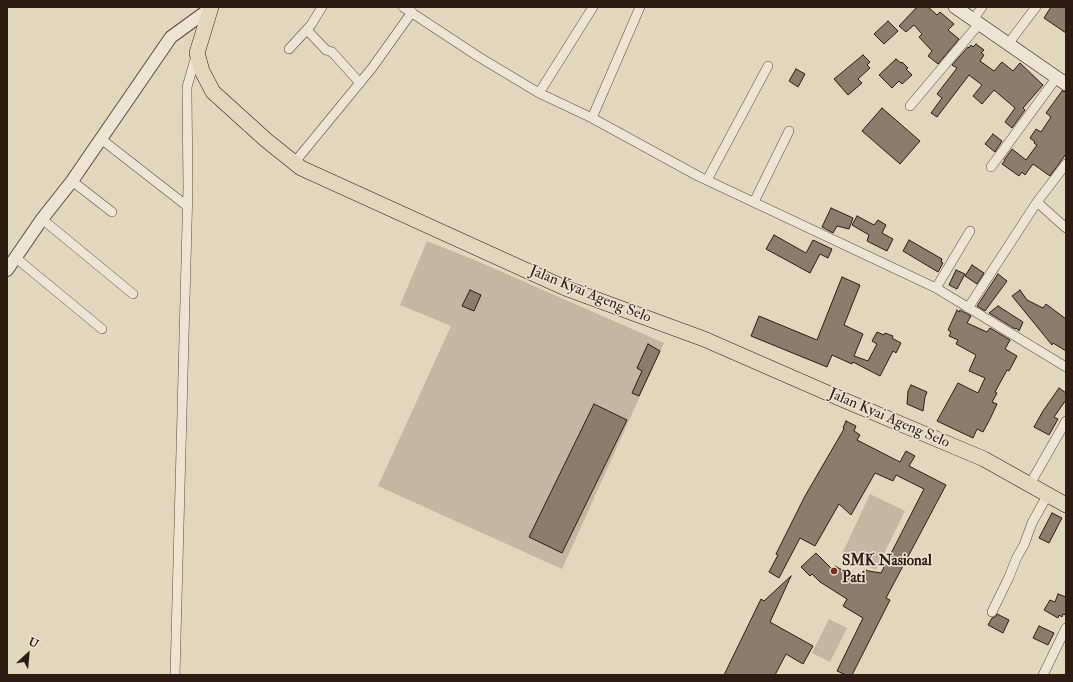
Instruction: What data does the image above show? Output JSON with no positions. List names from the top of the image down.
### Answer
{
  "streets": {
    "main road": ["Jalan Kyai Ageng Selo"]
  },
  "places": ["SMK Nasional Pati"],
  "north": "top right"
}
